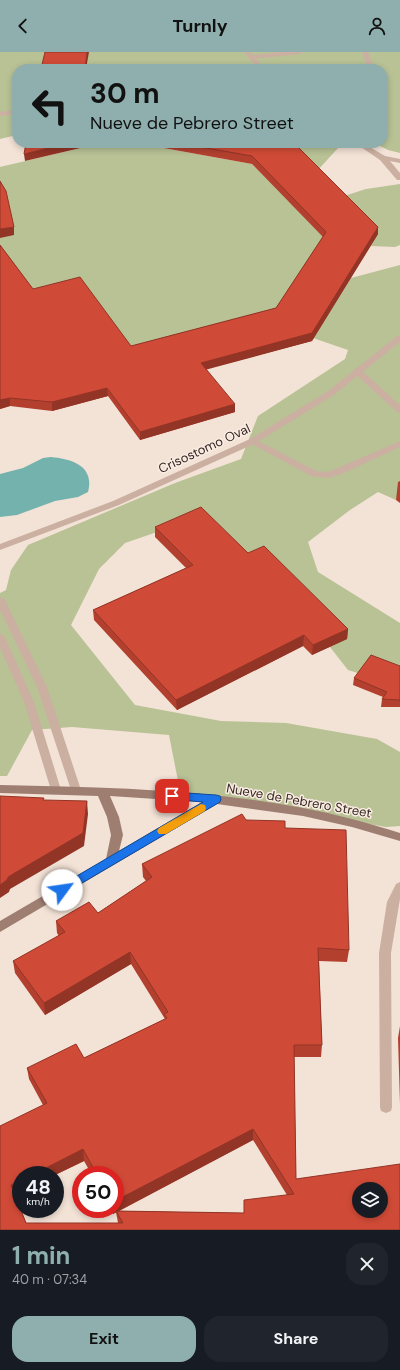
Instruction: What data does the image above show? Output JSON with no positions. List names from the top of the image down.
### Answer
{
  "streets": {
    "main road": ["Nueve de Pebrero Street"],
    "street": ["Crisostomo Oval"]
  },
  "page": {
    "header": "Turnly",
    "turn": ["30 m", "Nueve de Pebrero Street"],
    "speed": "48 km/h",
    "limit": "50",
    "heading": ["1 min", "40 m · 07:34"],
    "buttons": ["Exit", "Share"]
  }
}
